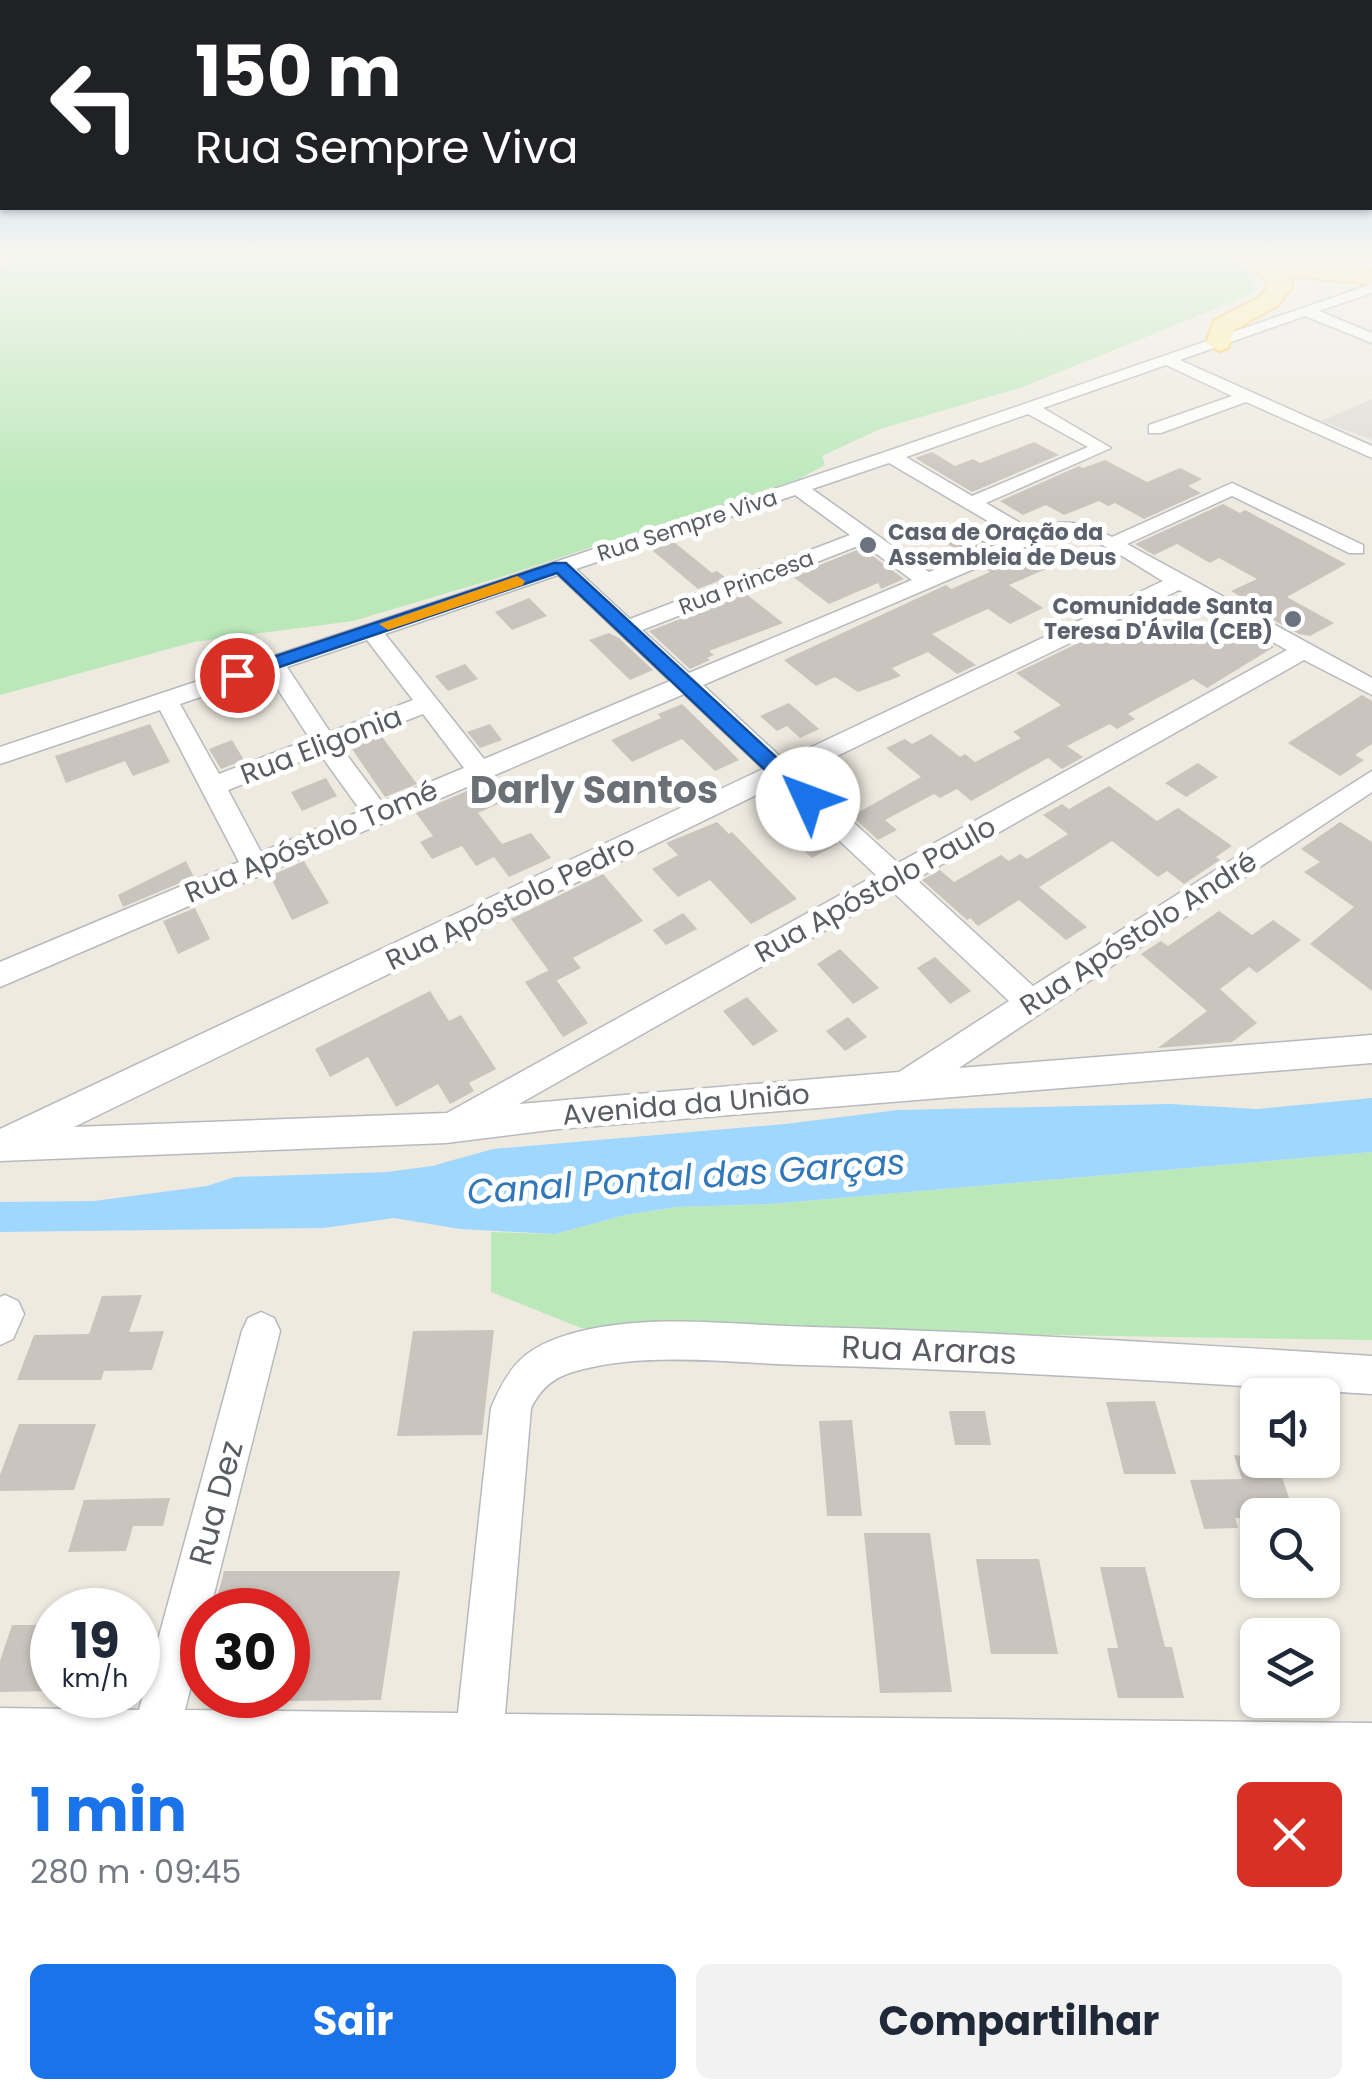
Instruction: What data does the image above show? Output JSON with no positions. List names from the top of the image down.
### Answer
{
  "streets": {
    "street": [
      "Rua Sempre Viva",
      "Rua Princesa",
      "Rua Eligonia",
      "Rua Apóstolo Tomé",
      "Rua Apóstolo Paulo",
      "Rua Apóstolo Pedro",
      "Rua Apóstolo André",
      "Avenida da União",
      "Rua Araras",
      "Rua Dez"
    ]
  },
  "crossings": [
    ["Rua Apóstolo Paulo", "Avenida da União"],
    ["Rua Apóstolo Pedro", "Avenida da União"],
    ["Rua Apóstolo André", "Avenida da União"]
  ],
  "districts": ["Darly Santos"],
  "water": ["Canal Pontal das Garças"],
  "places": ["Casa de Oração da Assembleia de Deus", "Comunidade Santa Teresa D'Ávila (CEB)"],
  "page": {
    "turn": ["150 m", "Rua Sempre Viva"],
    "speed": "19 km/h",
    "limit": "30",
    "heading": ["1 min", "280 m · 09:45"],
    "buttons": ["Sair", "Compartilhar"]
  }
}
